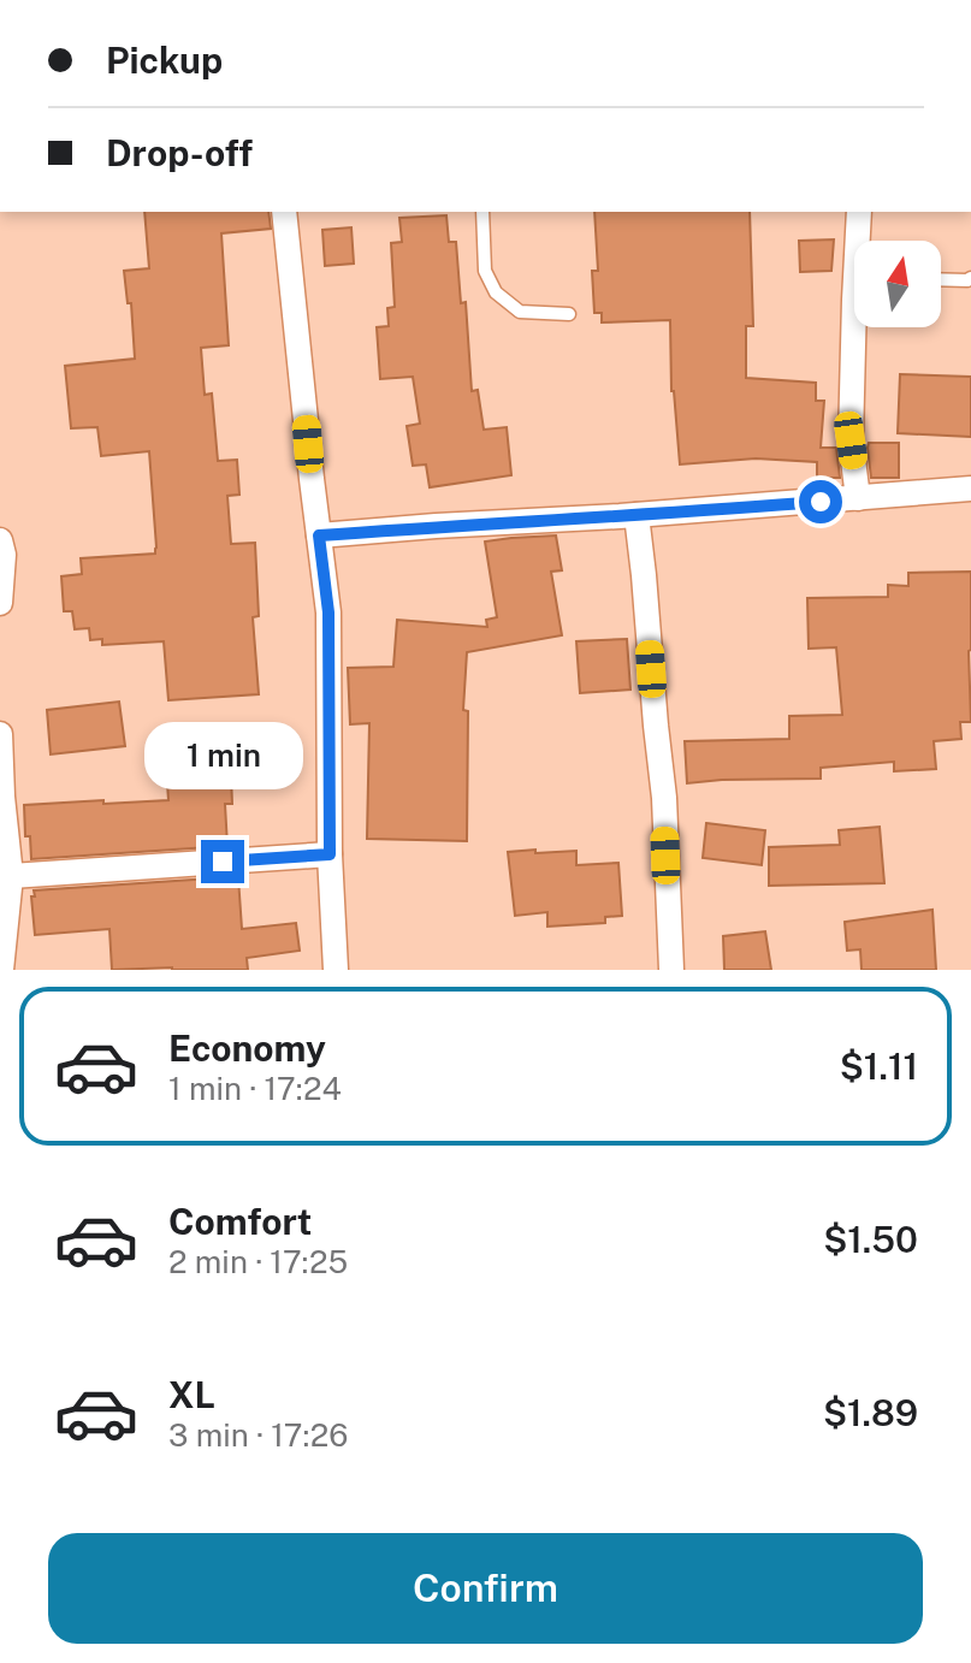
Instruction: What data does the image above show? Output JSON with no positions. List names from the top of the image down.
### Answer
{
  "north": "top",
  "page": {
    "banner": ["Pickup", "Drop-off"],
    "bubble": "1 min",
    "list": [
      {
        "name": "Economy",
        "note": "1 min · 17:24",
        "value": "$1.11"
      },
      {
        "name": "Comfort",
        "note": "2 min · 17:25",
        "value": "$1.50"
      },
      {
        "name": "XL",
        "note": "3 min · 17:26",
        "value": "$1.89"
      }
    ],
    "buttons": "Confirm"
  }
}
